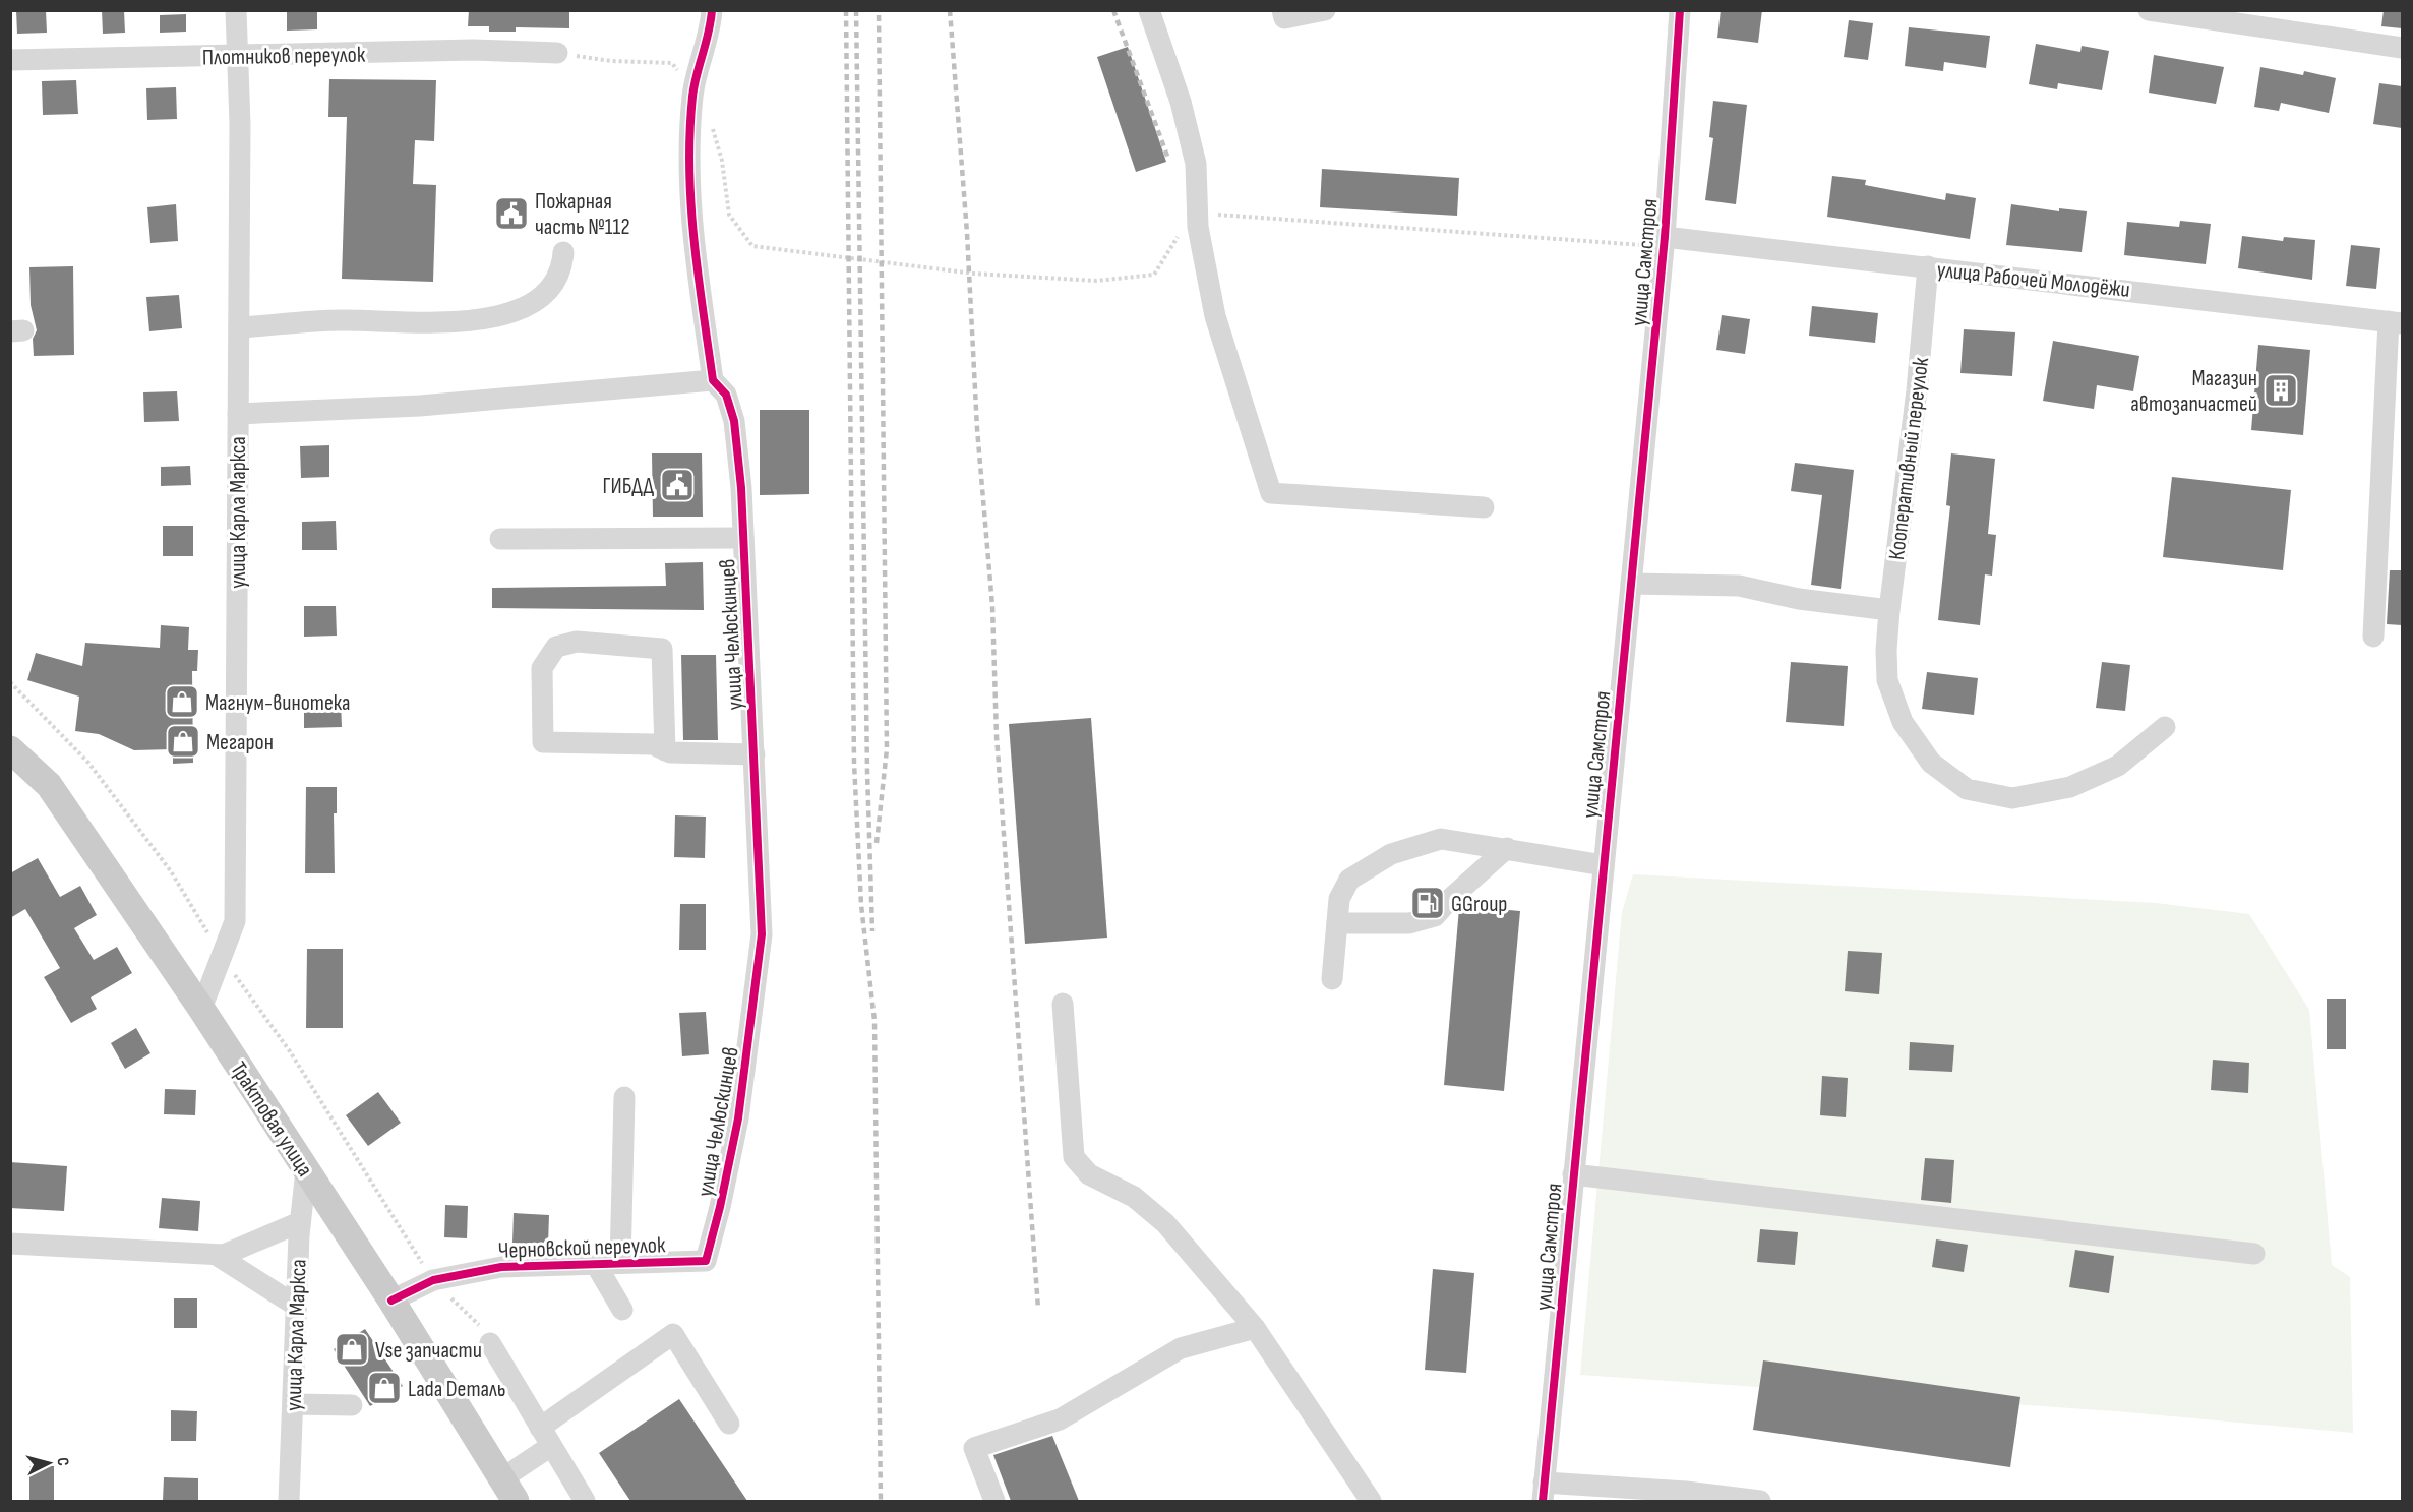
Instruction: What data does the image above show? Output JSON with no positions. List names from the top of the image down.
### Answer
{
  "streets": {
    "main road": ["Трактовая улица"],
    "street": [
      "Плотников переулок",
      "улица Самстроя",
      "улица Рабочей Молодёжи",
      "Кооперативный переулок",
      "улица Карла Маркса",
      "улица Челюскинцев",
      "Черновской переулок"
    ]
  },
  "crossings": [
    ["Плотников переулок", "улица Карла Маркса"],
    ["улица Самстроя", "улица Рабочей Молодёжи"],
    ["улица Рабочей Молодёжи", "Кооперативный переулок"],
    ["улица Карла Маркса", "Трактовая улица"],
    ["улица Челюскинцев", "Черновской переулок"],
    ["Трактовая улица", "Черновской переулок"]
  ],
  "places": {
    "public building": ["Пожарная часть №112", "ГИБДД"],
    "building": ["Магазин автозапчастей"],
    "shop": [
      "Магнум-винотека",
      "Мегарон",
      "Vse запчасти",
      "Lada Dеталь"
    ],
    "fuel station": ["GGroup"]
  },
  "north": "right"
}
